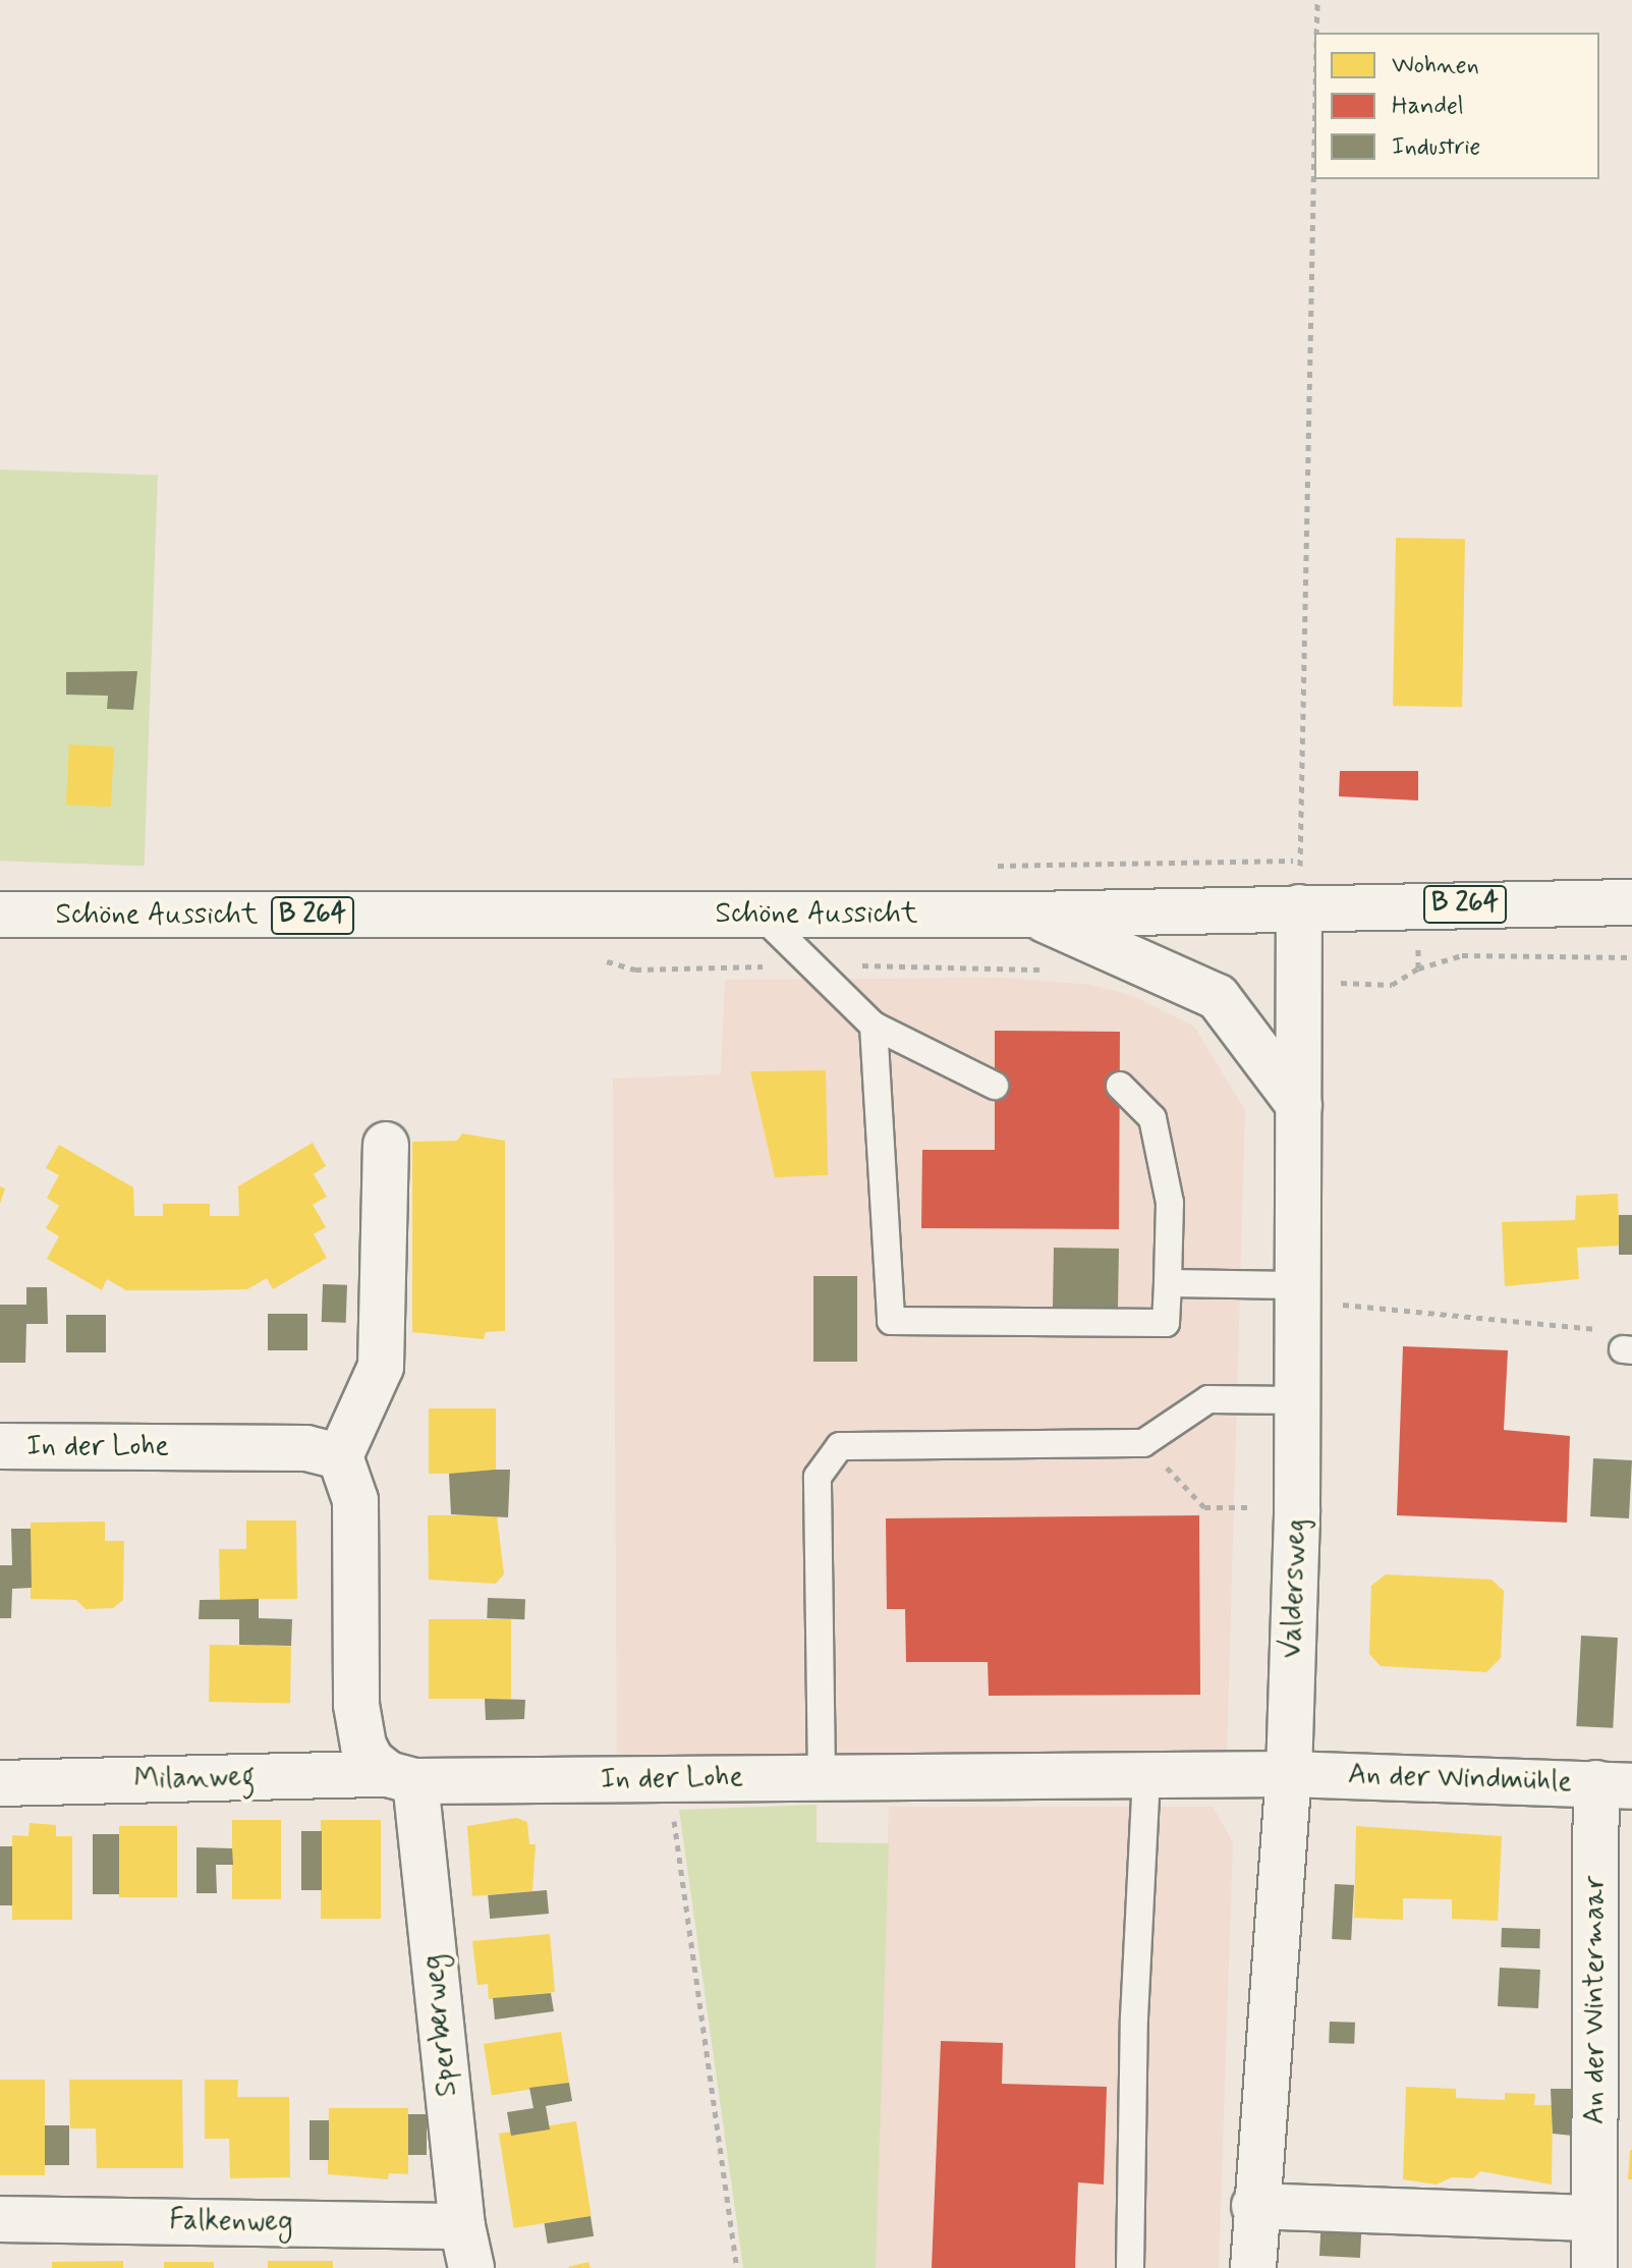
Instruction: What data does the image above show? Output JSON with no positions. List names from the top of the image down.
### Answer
{
  "streets": {
    "street": [
      "B 264",
      "Schöne Aussicht",
      "In der Lohe",
      "Valdersweg",
      "Milanweg",
      "An der Windmühle",
      "An der Wintermaar",
      "Sperberweg",
      "Falkenweg"
    ]
  },
  "crossings": [
    ["Schöne Aussicht", "Valdersweg"],
    ["In der Lohe", "Valdersweg"],
    ["In der Lohe", "Milanweg"],
    ["In der Lohe", "An der Windmühle"],
    ["In der Lohe", "Sperberweg"],
    ["Valdersweg", "An der Windmühle"],
    ["Milanweg", "Sperberweg"],
    ["An der Windmühle", "An der Wintermaar"],
    ["Sperberweg", "Falkenweg"]
  ],
  "legend": ["Wohnen", "Handel", "Industrie"]
}
